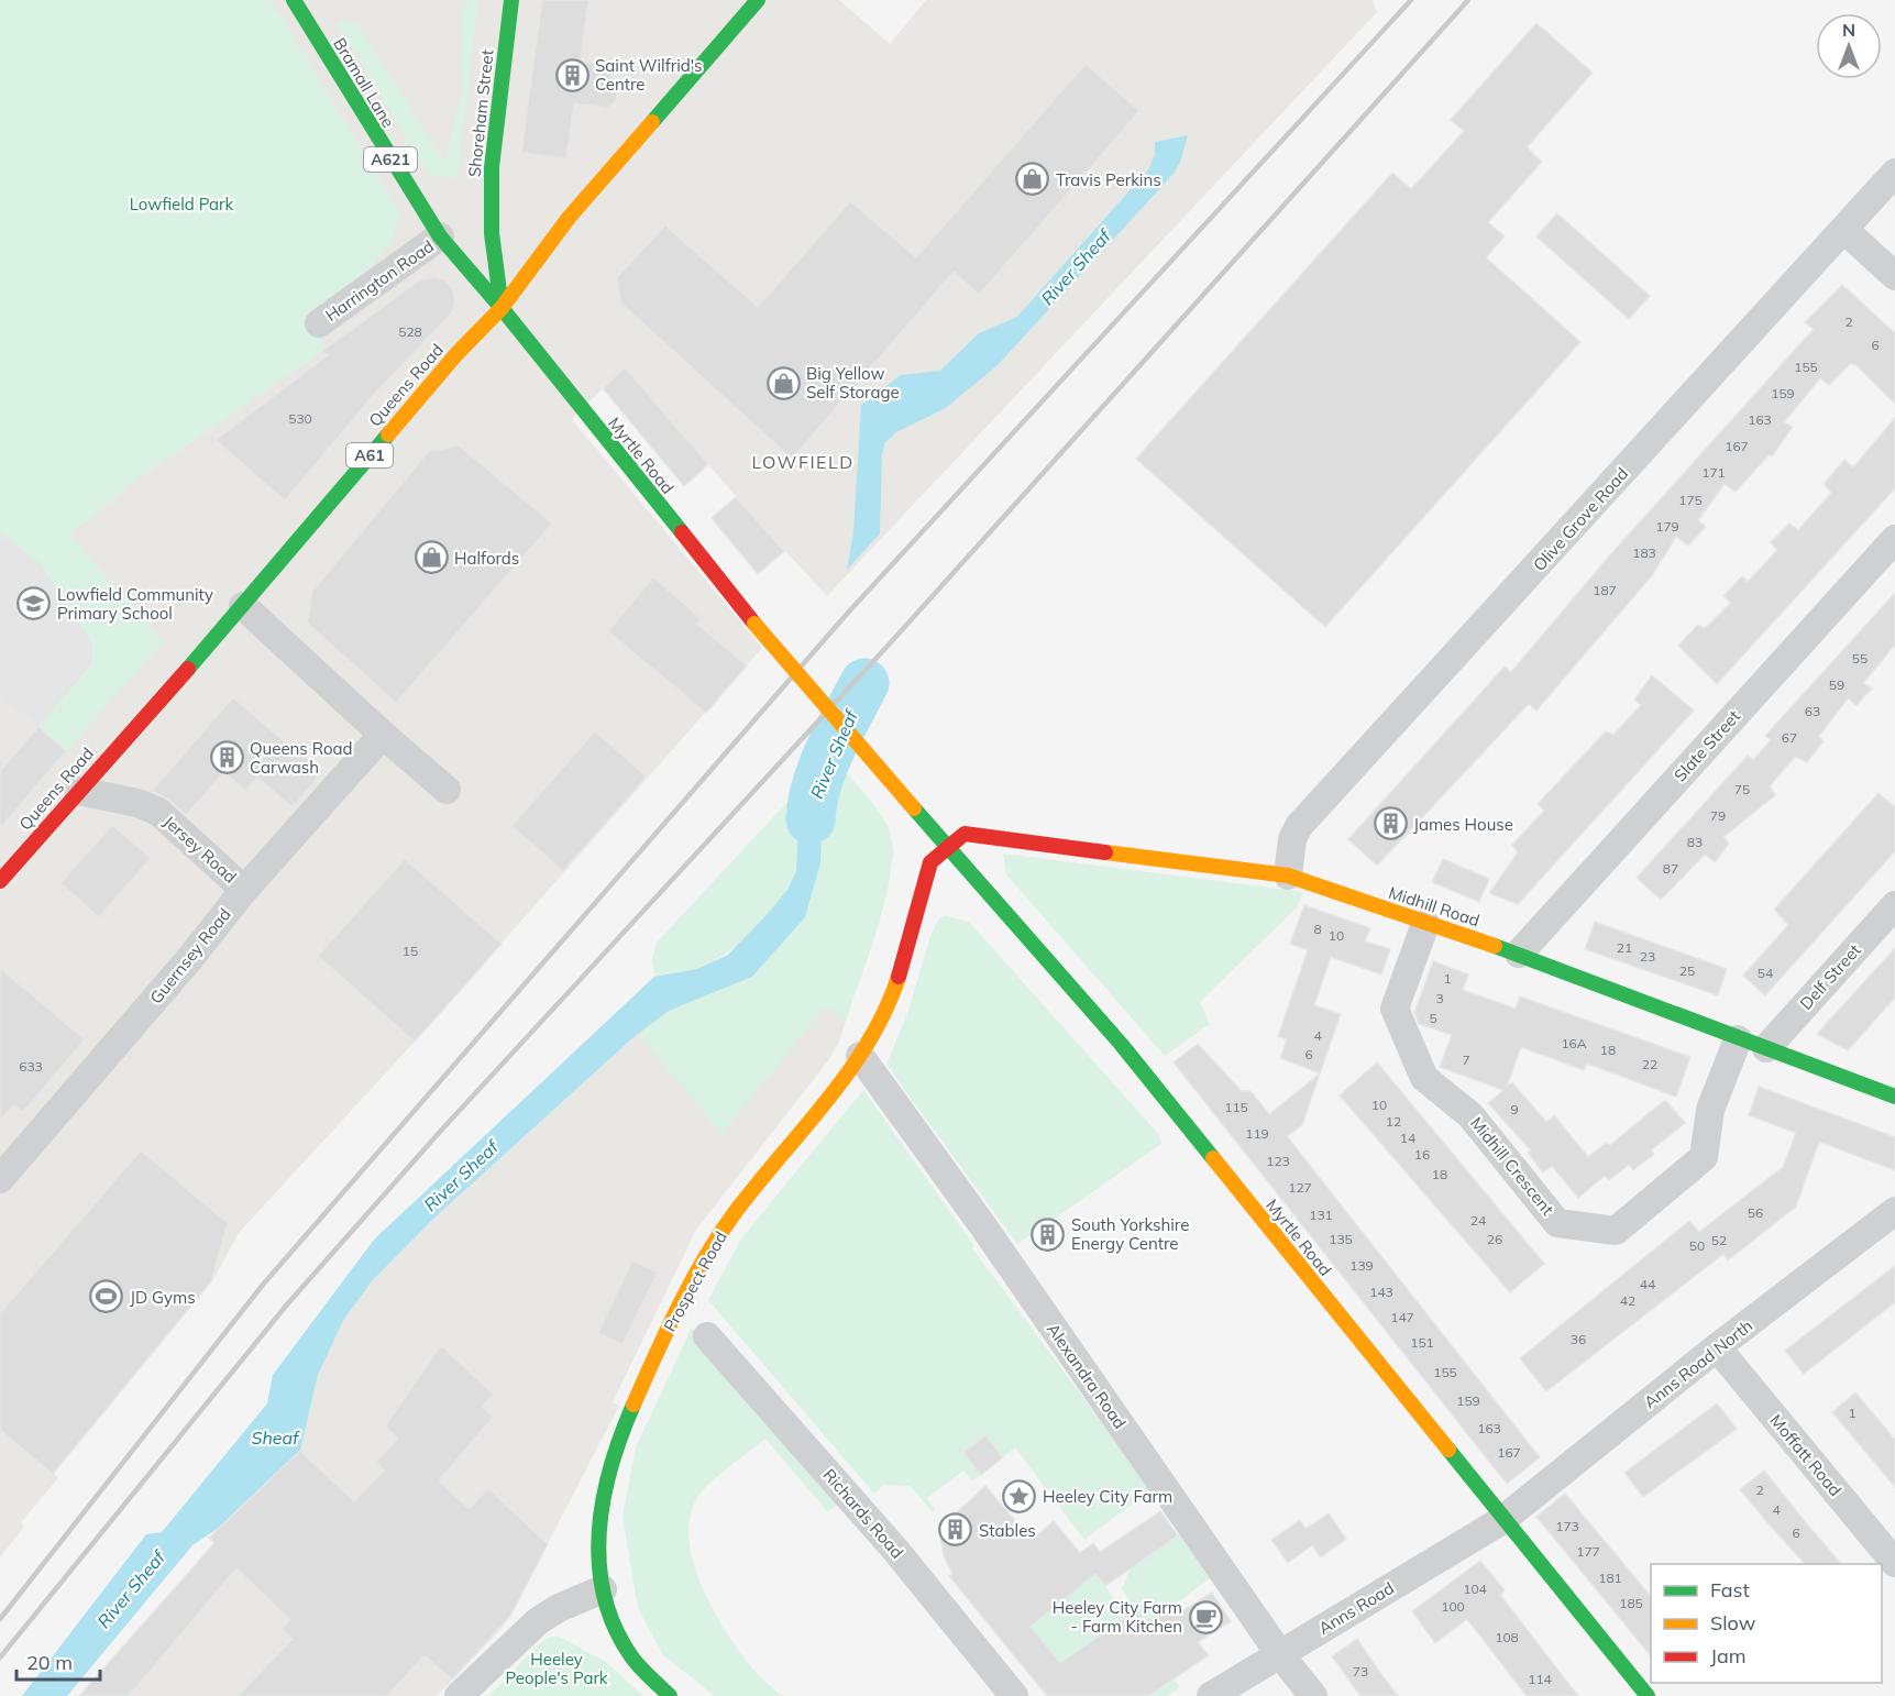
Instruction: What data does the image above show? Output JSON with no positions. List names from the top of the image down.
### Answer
{
  "streets": {
    "main road": [
      "Bramall Lane",
      "Shoreham Street",
      "A621",
      "Queens Road",
      "A61",
      "Myrtle Road",
      "Midhill Road",
      "Prospect Road"
    ],
    "street": [
      "Harrington Road",
      "Olive Grove Road",
      "Slate Street",
      "Jersey Road",
      "Guernsey Road",
      "Delf Street",
      "Midhill Crescent",
      "Anns Road North",
      "Alexandra Road",
      "Moffatt Road",
      "Richards Road",
      "Anns Road"
    ]
  },
  "crossings": [
    ["Bramall Lane", "Shoreham Street"],
    ["Bramall Lane", "Harrington Road"],
    ["Bramall Lane", "Queens Road"],
    ["Bramall Lane", "Myrtle Road"],
    ["Shoreham Street", "Queens Road"],
    ["Shoreham Street", "Myrtle Road"],
    ["Queens Road", "Myrtle Road"],
    ["Queens Road", "Jersey Road"],
    ["Myrtle Road", "Midhill Road"],
    ["Myrtle Road", "Prospect Road"],
    ["Myrtle Road", "Anns Road North"],
    ["Myrtle Road", "Anns Road"],
    ["Olive Grove Road", "Midhill Road"],
    ["Slate Street", "Midhill Road"],
    ["Jersey Road", "Guernsey Road"],
    ["Midhill Road", "Delf Street"],
    ["Midhill Road", "Midhill Crescent"],
    ["Midhill Road", "Prospect Road"],
    ["Prospect Road", "Alexandra Road"],
    ["Anns Road North", "Moffatt Road"],
    ["Anns Road North", "Anns Road"],
    ["Alexandra Road", "Anns Road"]
  ],
  "districts": ["LOWFIELD"],
  "water": ["River Sheaf", "Sheaf"],
  "parks": ["Lowfield Park", "Heeley People's Park"],
  "places": {
    "building": [
      "Saint Wilfrid's Centre",
      "Queens Road Carwash",
      "James House",
      "South Yorkshire Energy Centre",
      "Stables"
    ],
    "shop": ["Travis Perkins", "Big Yellow Self Storage", "Halfords"],
    "school or university": ["Lowfield Community Primary School"],
    "sports": ["JD Gyms"],
    "place": ["Heeley City Farm"],
    "cafe": ["Heeley City Farm - Farm Kitchen"]
  },
  "house_numbers": [
    "2",
    "528",
    "6",
    "155",
    "159",
    "530",
    "163",
    "167",
    "171",
    "175",
    "179",
    "183",
    "187",
    "55",
    "59",
    "63",
    "67",
    "75",
    "79",
    "83",
    "87",
    "8",
    "10",
    "21",
    "15",
    "23",
    "25",
    "54",
    "1",
    "3",
    "5",
    "4",
    "16A",
    "18",
    "6",
    "7",
    "22",
    "633",
    "10",
    "115",
    "9",
    "12",
    "119",
    "14",
    "16",
    "123",
    "18",
    "127",
    "56",
    "131",
    "24",
    "135",
    "26",
    "52",
    "50",
    "139",
    "44",
    "143",
    "42",
    "147",
    "36",
    "151",
    "155",
    "159",
    "1",
    "163",
    "167",
    "2",
    "4",
    "173",
    "6",
    "177",
    "181",
    "104",
    "185",
    "100",
    "108",
    "73",
    "114"
  ],
  "legend": ["Fast", "Slow", "Jam"],
  "scale_bar": "20 m",
  "north": "top"
}
